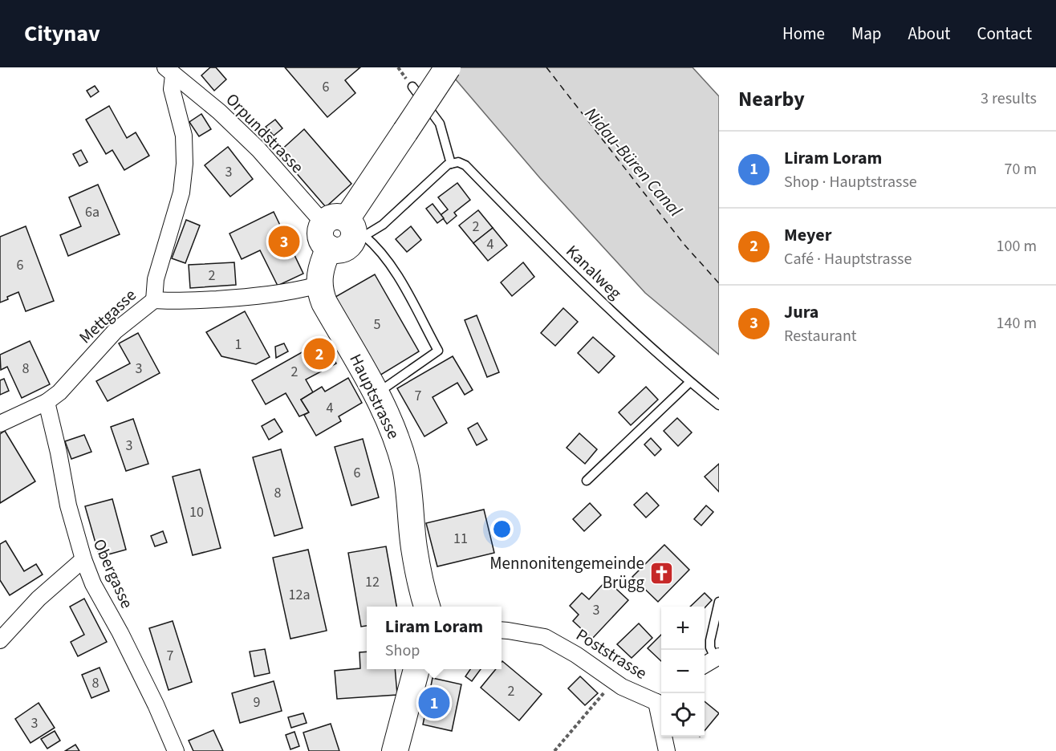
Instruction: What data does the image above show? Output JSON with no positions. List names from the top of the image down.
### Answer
{
  "streets": {
    "main road": ["Hauptstrasse"],
    "street": [
      "Orpundstrasse",
      "Mettgasse",
      "Obergasse",
      "Poststrasse"
    ],
    "lane": ["Kanalweg"]
  },
  "crossings": [
    ["Orpundstrasse", "Mettgasse"],
    ["Orpundstrasse", "Hauptstrasse"],
    ["Mettgasse", "Hauptstrasse"],
    ["Mettgasse", "Obergasse"]
  ],
  "water": ["Nidau-Büren Canal"],
  "places": {
    "church": ["Mennonitengemeinde Brügg"]
  },
  "house_numbers": [
    "6",
    "3",
    "6a",
    "2",
    "4",
    "6",
    "2",
    "5",
    "1",
    "8",
    "3",
    "2",
    "7",
    "4",
    "3",
    "6",
    "8",
    "10",
    "11",
    "12",
    "12a",
    "3",
    "7",
    "8",
    "2",
    "9",
    "3"
  ],
  "page": {
    "header": "Citynav",
    "nav": [
      "Home",
      "Map",
      "About",
      "Contact"
    ],
    "heading": ["Nearby", "3 results"],
    "list": [
      {
        "mark": "1",
        "name": "Liram Loram",
        "note": "Shop · Hauptstrasse",
        "value": "70 m"
      },
      {
        "mark": "2",
        "name": "Meyer",
        "note": "Café · Hauptstrasse",
        "value": "100 m"
      },
      {
        "mark": "3",
        "name": "Jura",
        "note": "Restaurant",
        "value": "140 m"
      }
    ],
    "pins": ["3", "2", "1"],
    "map_buttons": ["+", "−"],
    "popup": ["Liram Loram", "Shop"]
  }
}
